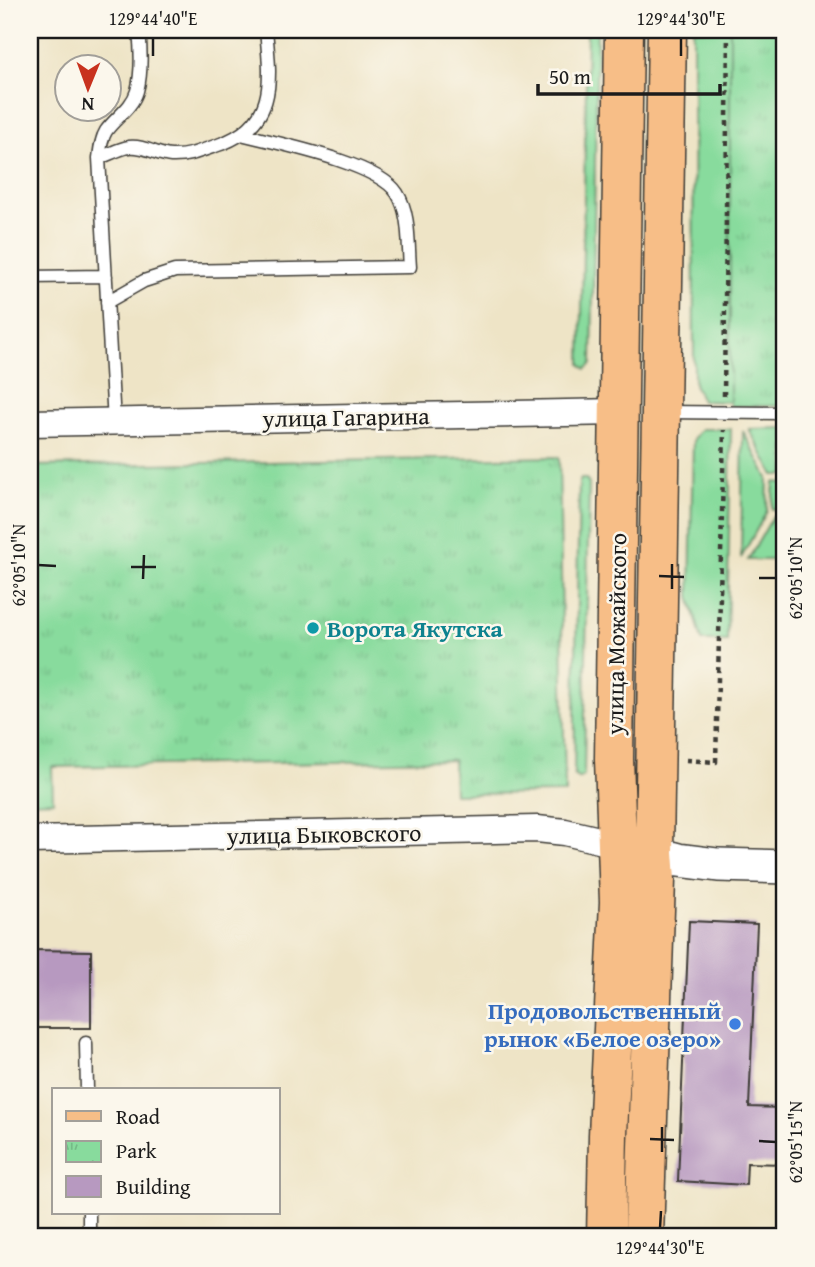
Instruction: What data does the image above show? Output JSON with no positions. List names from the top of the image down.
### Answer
{
  "streets": {
    "main road": ["улица Гагарина", "улица Можайского"],
    "street": ["улица Быковского"]
  },
  "crossings": [
    ["улица Гагарина", "улица Можайского"],
    ["улица Можайского", "улица Быковского"]
  ],
  "places": ["Ворота Якутска", "Продовольственный рынок «Белое озеро»"],
  "legend": ["Road", "Park", "Building"],
  "scale_bar": "50 m",
  "north": "bottom",
  "coordinates": [
    "129°44'40\"E",
    "129°44'30\"E",
    "62°05'10\"N",
    "62°05'15\"N"
  ]
}
